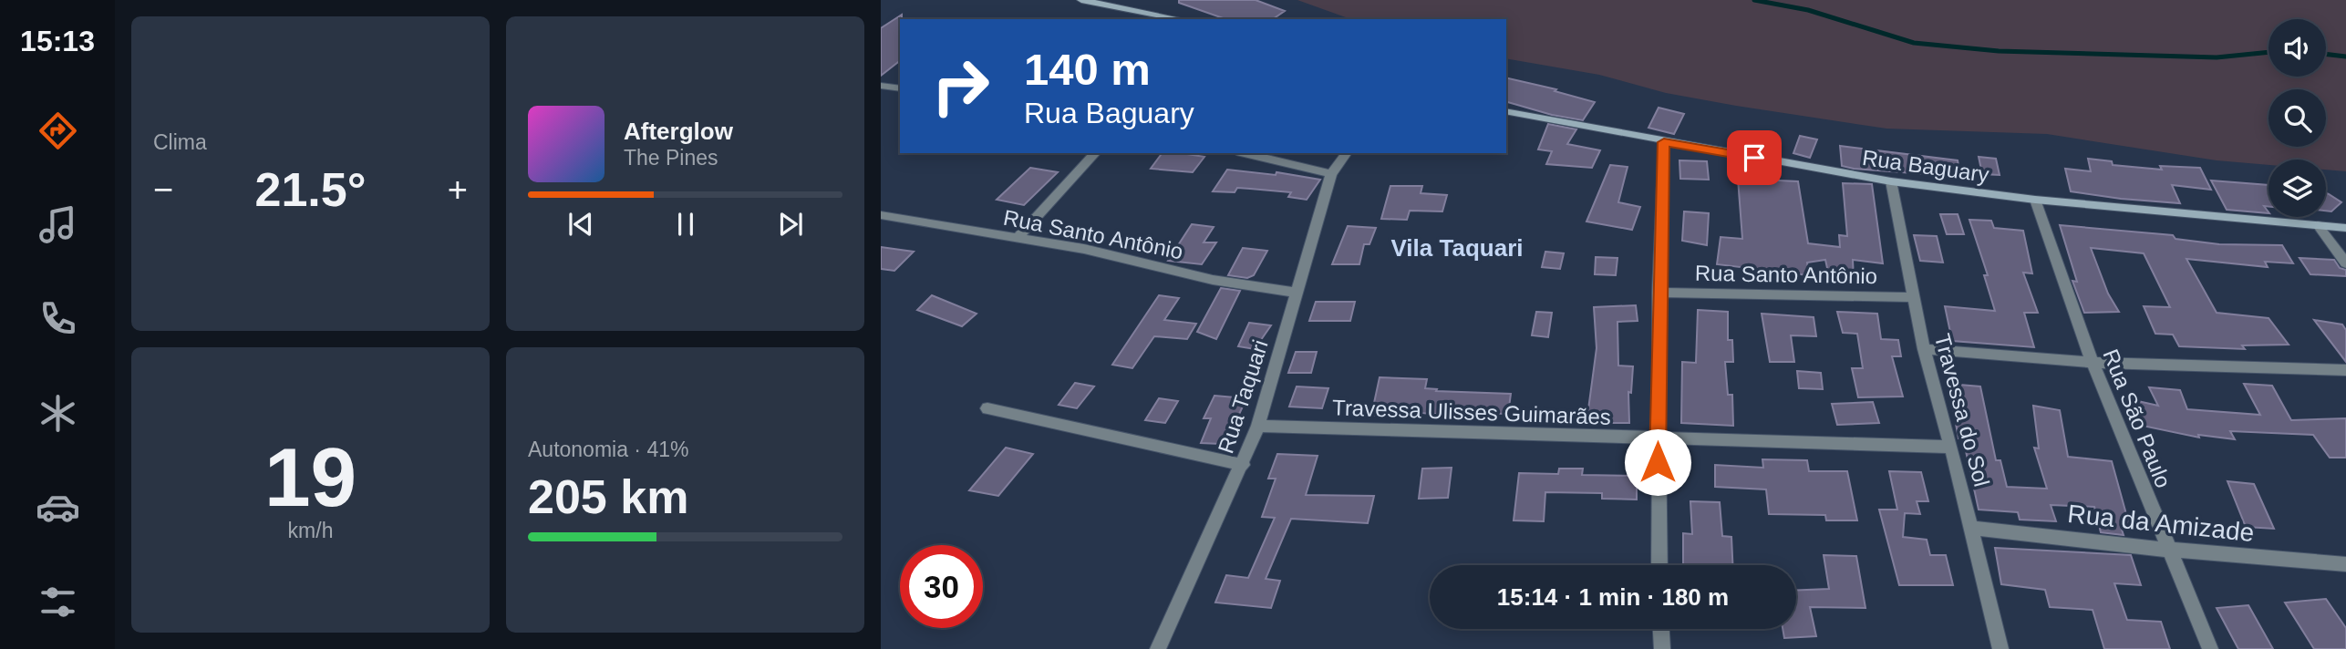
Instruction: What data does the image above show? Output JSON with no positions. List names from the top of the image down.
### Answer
{
  "streets": {
    "street": [
      "Rua Baguary",
      "Rua Santo Antônio",
      "Rua Taquari",
      "Travessa do Sol",
      "Travessa Ulisses Guimarães",
      "Rua São Paulo",
      "Rua da Amizade"
    ]
  },
  "crossings": [
    ["Rua Baguary", "Travessa do Sol"],
    ["Rua Baguary", "Rua São Paulo"],
    ["Rua Santo Antônio", "Rua Taquari"],
    ["Rua Santo Antônio", "Travessa do Sol"],
    ["Rua Taquari", "Travessa Ulisses Guimarães"],
    ["Travessa do Sol", "Travessa Ulisses Guimarães"],
    ["Travessa do Sol", "Rua da Amizade"],
    ["Rua São Paulo", "Rua da Amizade"]
  ],
  "districts": ["Vila Taquari"],
  "page": {
    "tabs": "15:13",
    "tile": [
      "Clima",
      ["19", "km/h"],
      ["Autonomia · 41%", "205 km"]
    ],
    "turn": ["140 m", "Rua Baguary"],
    "song": ["Afterglow", "The Pines"],
    "heat": ["−", "21.5°", "+"],
    "limit": "30",
    "trip": "15:14 · 1 min · 180 m"
  }
}
